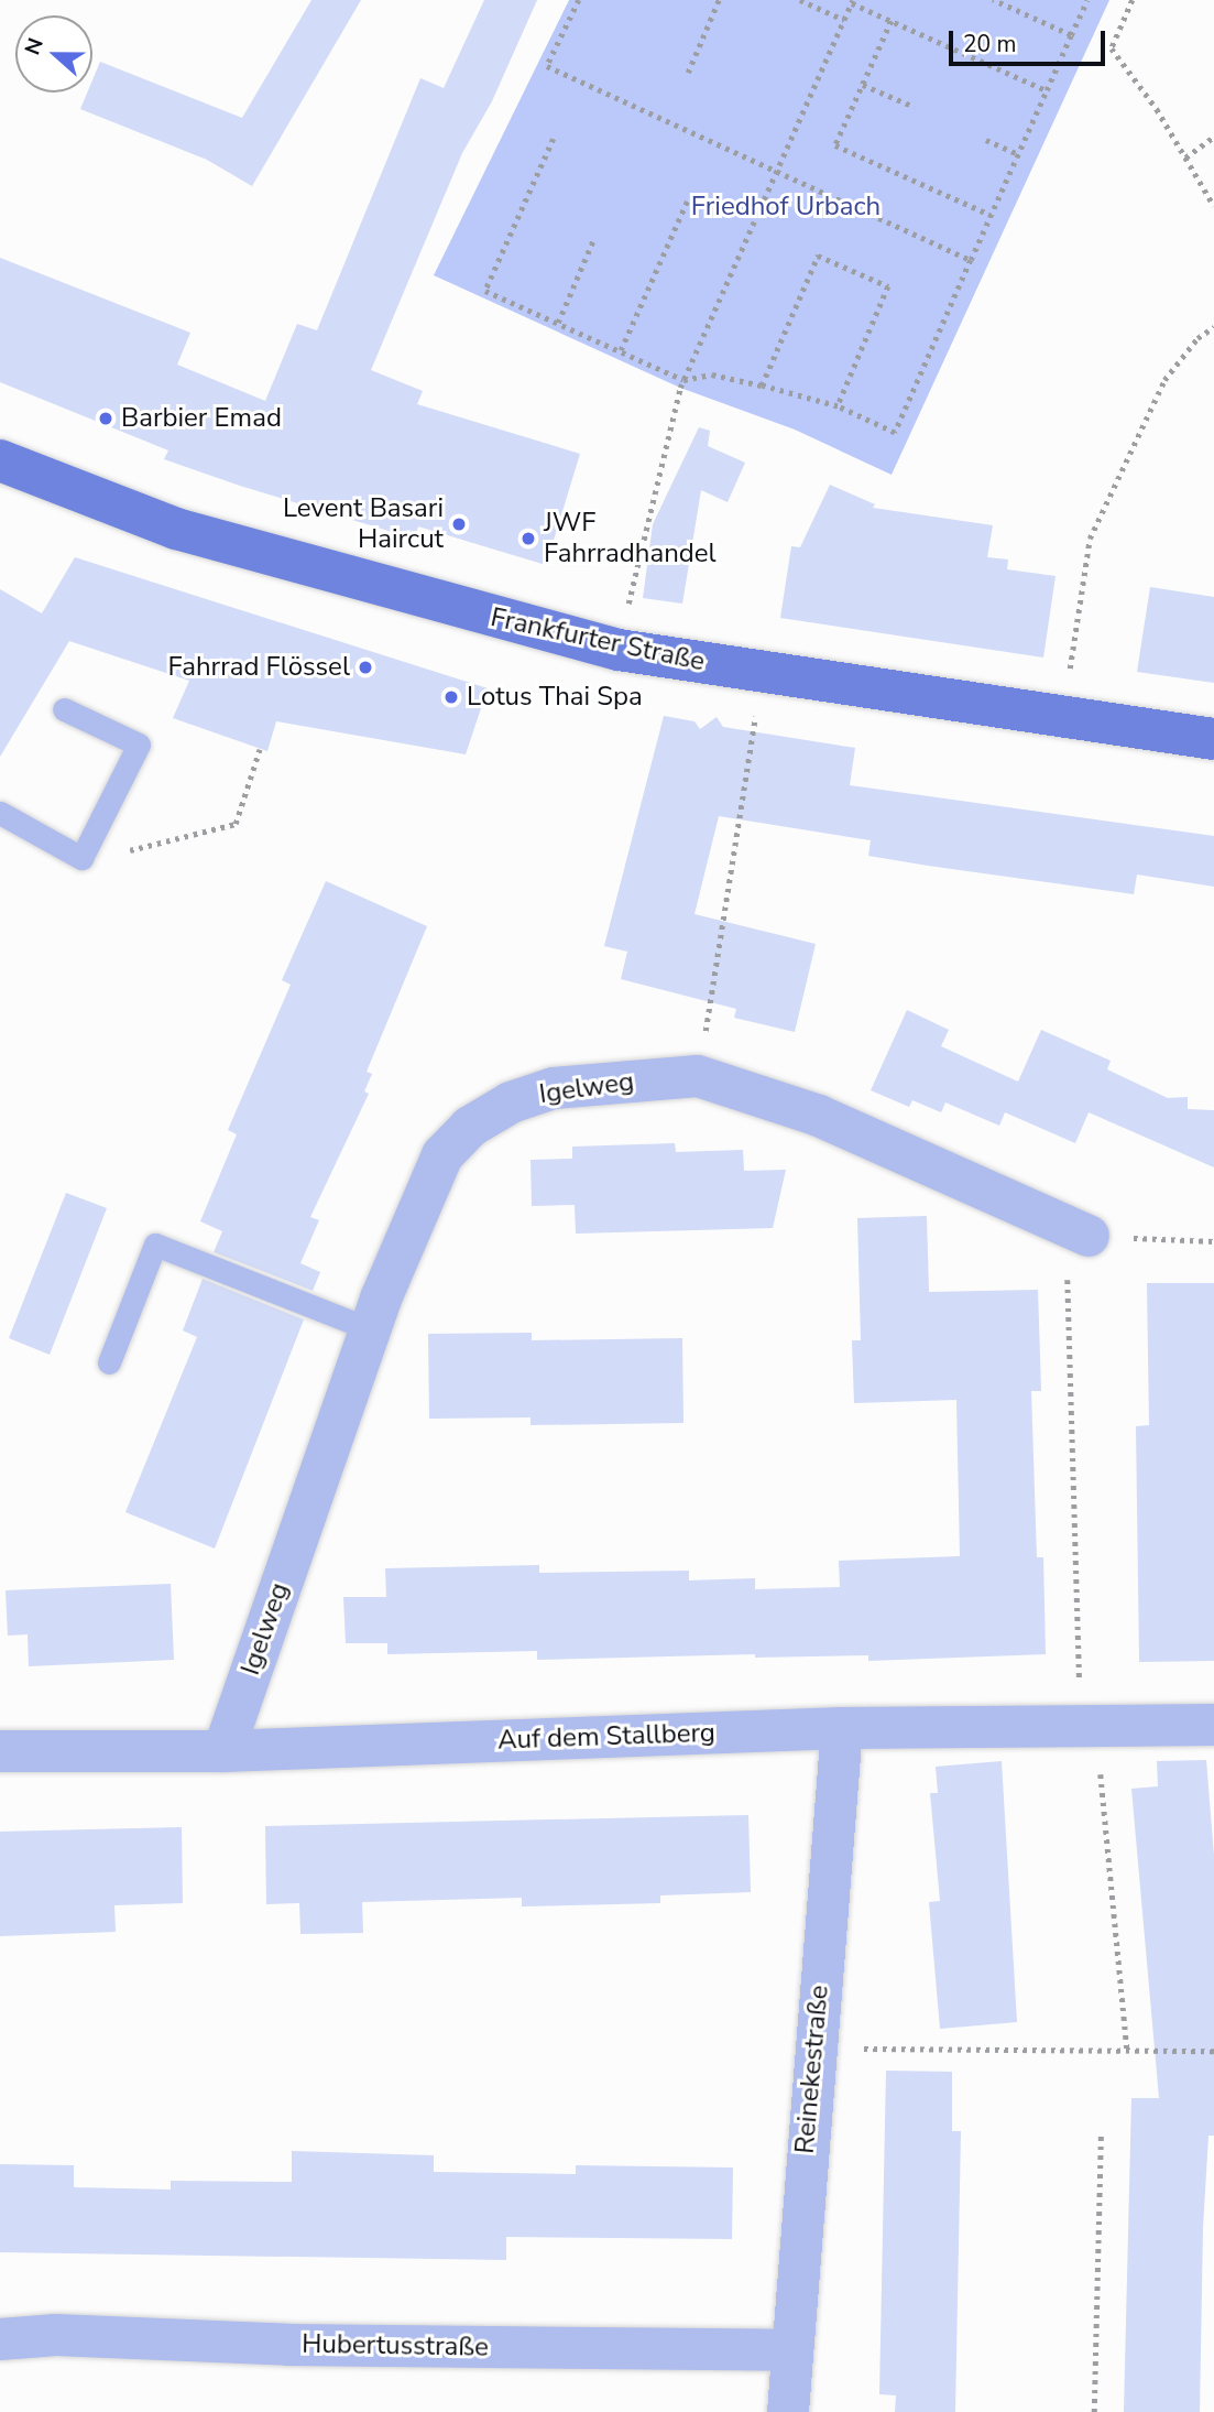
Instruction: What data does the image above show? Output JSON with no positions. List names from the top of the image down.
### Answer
{
  "streets": {
    "main road": ["Frankfurter Straße"],
    "street": [
      "Igelweg",
      "Auf dem Stallberg",
      "Reinekestraße",
      "Hubertusstraße"
    ]
  },
  "crossings": [
    ["Igelweg", "Auf dem Stallberg"],
    ["Auf dem Stallberg", "Reinekestraße"],
    ["Reinekestraße", "Hubertusstraße"]
  ],
  "parks": ["Friedhof Urbach"],
  "places": [
    "Barbier Emad",
    "Levent Basari Haircut",
    "JWF Fahrradhandel",
    "Fahrrad Flössel",
    "Lotus Thai Spa"
  ],
  "scale_bar": "20 m",
  "north": "left"
}
